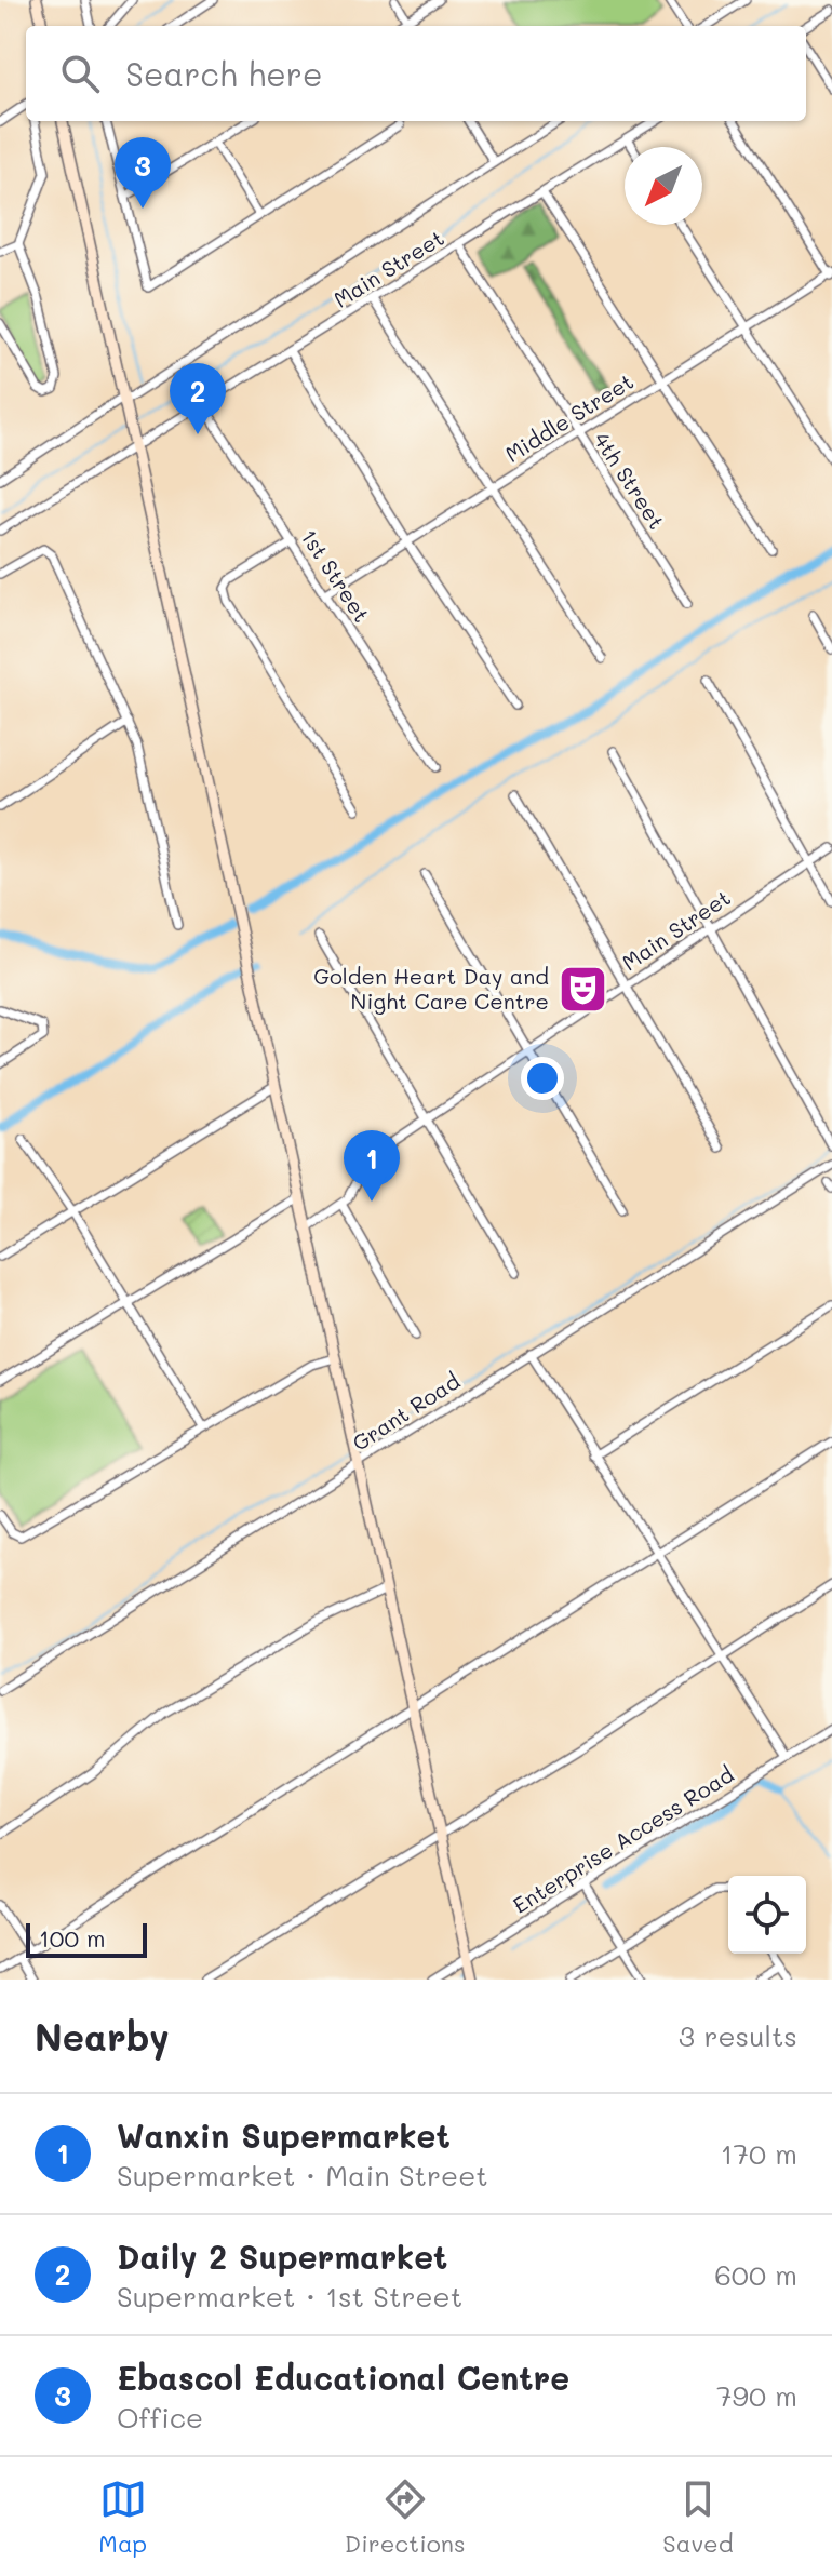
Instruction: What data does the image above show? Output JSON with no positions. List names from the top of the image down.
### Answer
{
  "streets": {
    "street": [
      "Main Street",
      "Middle Street",
      "4th Street",
      "1st Street",
      "Grant Road",
      "Enterprise Access Road"
    ]
  },
  "crossings": [
    ["Main Street", "4th Street"],
    ["Main Street", "1st Street"],
    ["Middle Street", "4th Street"],
    ["Middle Street", "1st Street"]
  ],
  "places": {
    "theatre": ["Golden Heart Day and Night Care Centre"]
  },
  "scale_bar": "100 m",
  "north": "bottom left",
  "page": {
    "search": "Search here",
    "pins": ["3", "2", "1"],
    "scale": "100 m",
    "heading": ["Nearby", "3 results"],
    "list": [
      {
        "mark": "1",
        "name": "Wanxin Supermarket",
        "note": "Supermarket · Main Street",
        "value": "170 m"
      },
      {
        "mark": "2",
        "name": "Daily 2 Supermarket",
        "note": "Supermarket · 1st Street",
        "value": "600 m"
      },
      {
        "mark": "3",
        "name": "Ebascol Educational Centre",
        "note": "Office",
        "value": "790 m"
      }
    ],
    "nav": ["Map", "Directions", "Saved"]
  }
}
